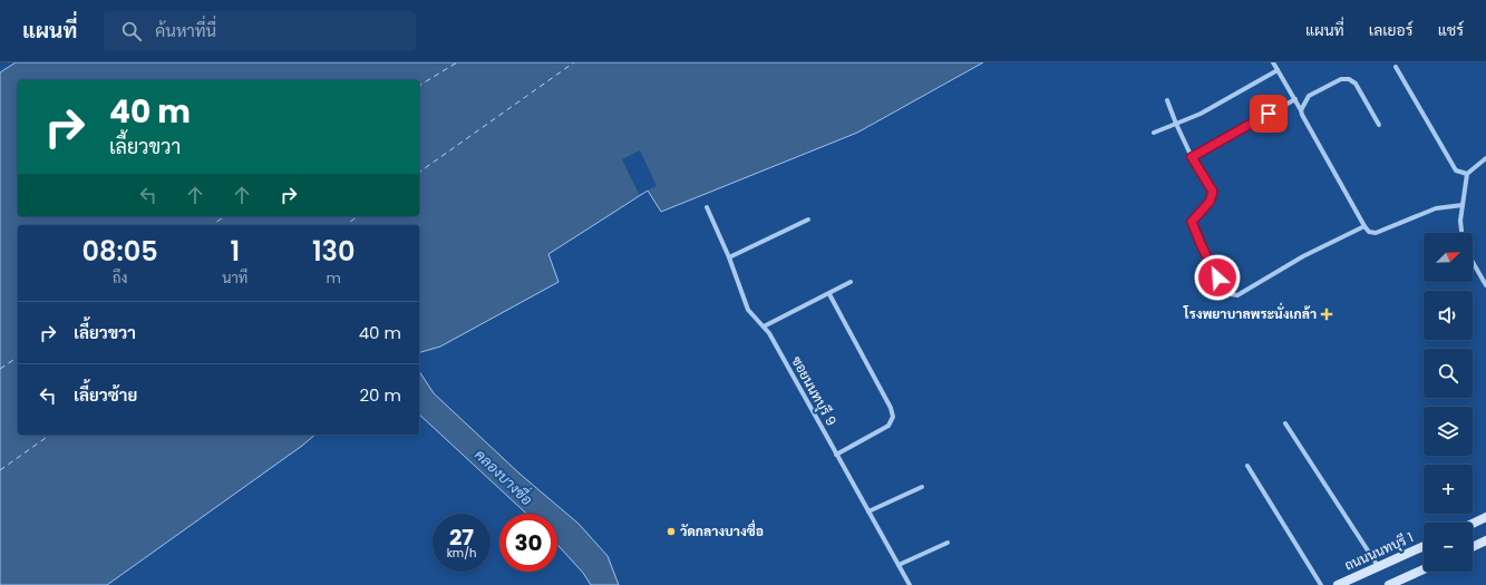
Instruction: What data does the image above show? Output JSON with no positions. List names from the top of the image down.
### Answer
{
  "streets": {
    "main road": ["ถนนนนทบุรี 1"],
    "street": ["ซอยนนทบุรี 9"]
  },
  "water": ["คลองบางซื่อ"],
  "places": {
    "health": ["โรงพยาบาลพระนั่งเกล้า"],
    "other": ["วัดกลางบางซื่อ"]
  },
  "north": "top right",
  "page": {
    "header": "แผนที่",
    "search": "ค้นหาที่นี่",
    "nav": ["แผนที่", "เลเยอร์", "แชร์"],
    "turn": ["40 m", "เลี้ยวขวา"],
    "eta": [
      "08:05",
      "ถึง",
      "1",
      "นาที",
      "130",
      "m"
    ],
    "map_buttons": ["+", "−"],
    "list": [
      {
        "name": "เลี้ยวขวา",
        "value": "40 m"
      },
      {
        "name": "เลี้ยวซ้าย",
        "value": "20 m"
      }
    ],
    "speed": "27 km/h",
    "limit": "30"
  }
}
